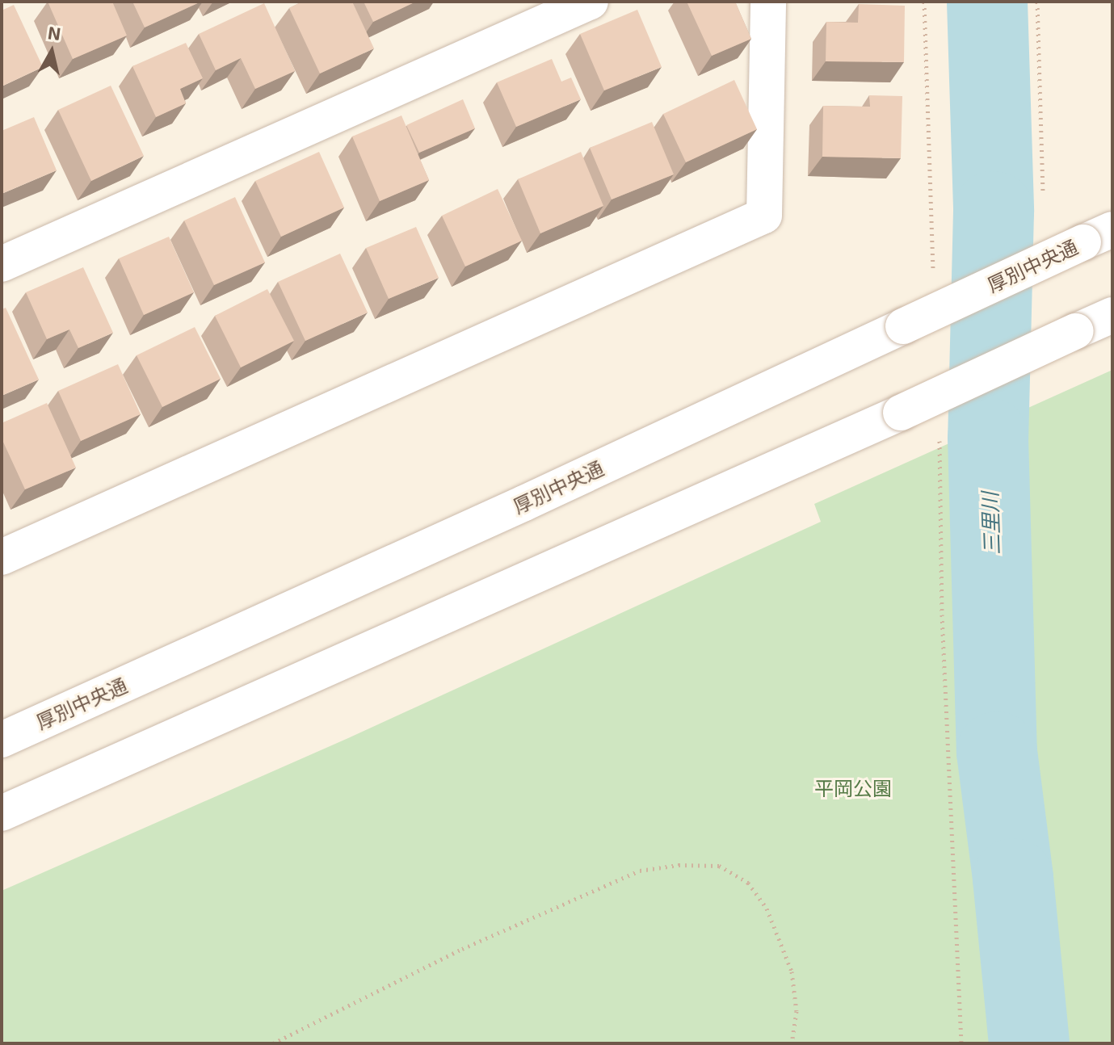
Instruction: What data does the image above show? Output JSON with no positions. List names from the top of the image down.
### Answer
{
  "streets": {
    "main road": ["厚別中央通"]
  },
  "water": ["三里川"],
  "parks": ["平岡公園"],
  "north": "top"
}
